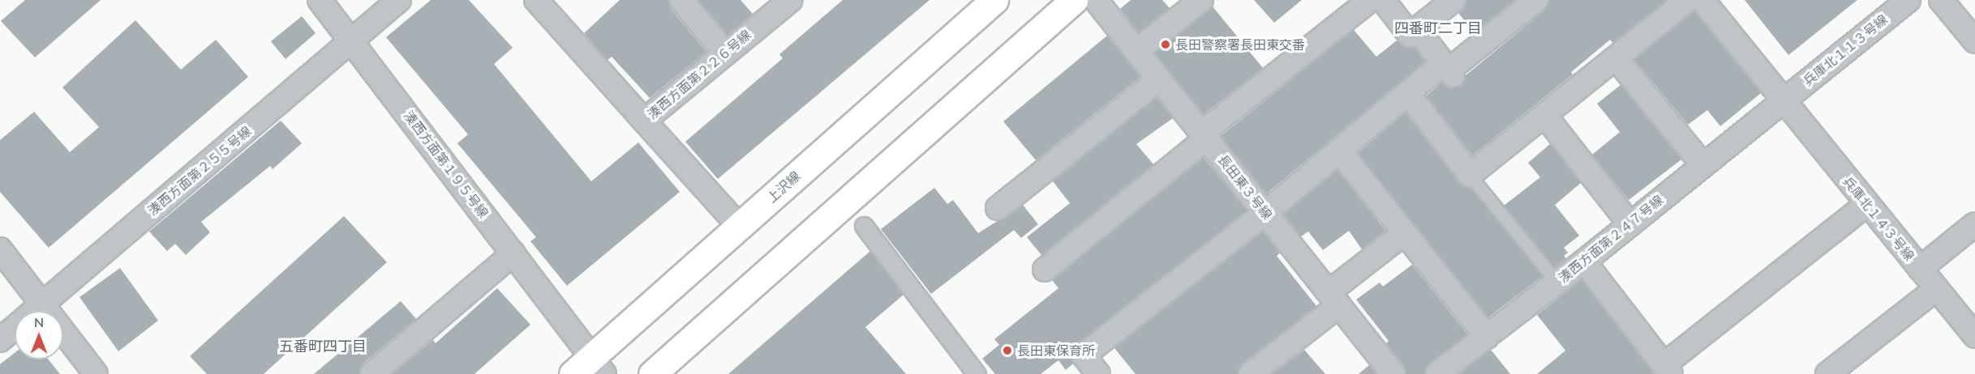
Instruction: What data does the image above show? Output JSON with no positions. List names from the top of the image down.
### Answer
{
  "streets": {
    "main road": ["上沢線"],
    "street": [
      "兵庫北１１３号線",
      "湊西方面第２２６号線",
      "湊西方面第１９５号線",
      "湊西方面第２５５号線",
      "長田東３号線",
      "兵庫北１４３号線",
      "湊西方面第２４７号線"
    ]
  },
  "crossings": [
    ["兵庫北１１３号線", "兵庫北１４３号線"],
    ["兵庫北１１３号線", "湊西方面第２４７号線"],
    ["湊西方面第１９５号線", "湊西方面第２５５号線"],
    ["湊西方面第１９５号線", "上沢線"],
    ["兵庫北１４３号線", "湊西方面第２４７号線"]
  ],
  "districts": ["四番町二丁目", "五番町四丁目"],
  "places": ["長田警察署長田東交番", "長田東保育所"],
  "north": "top"
}
